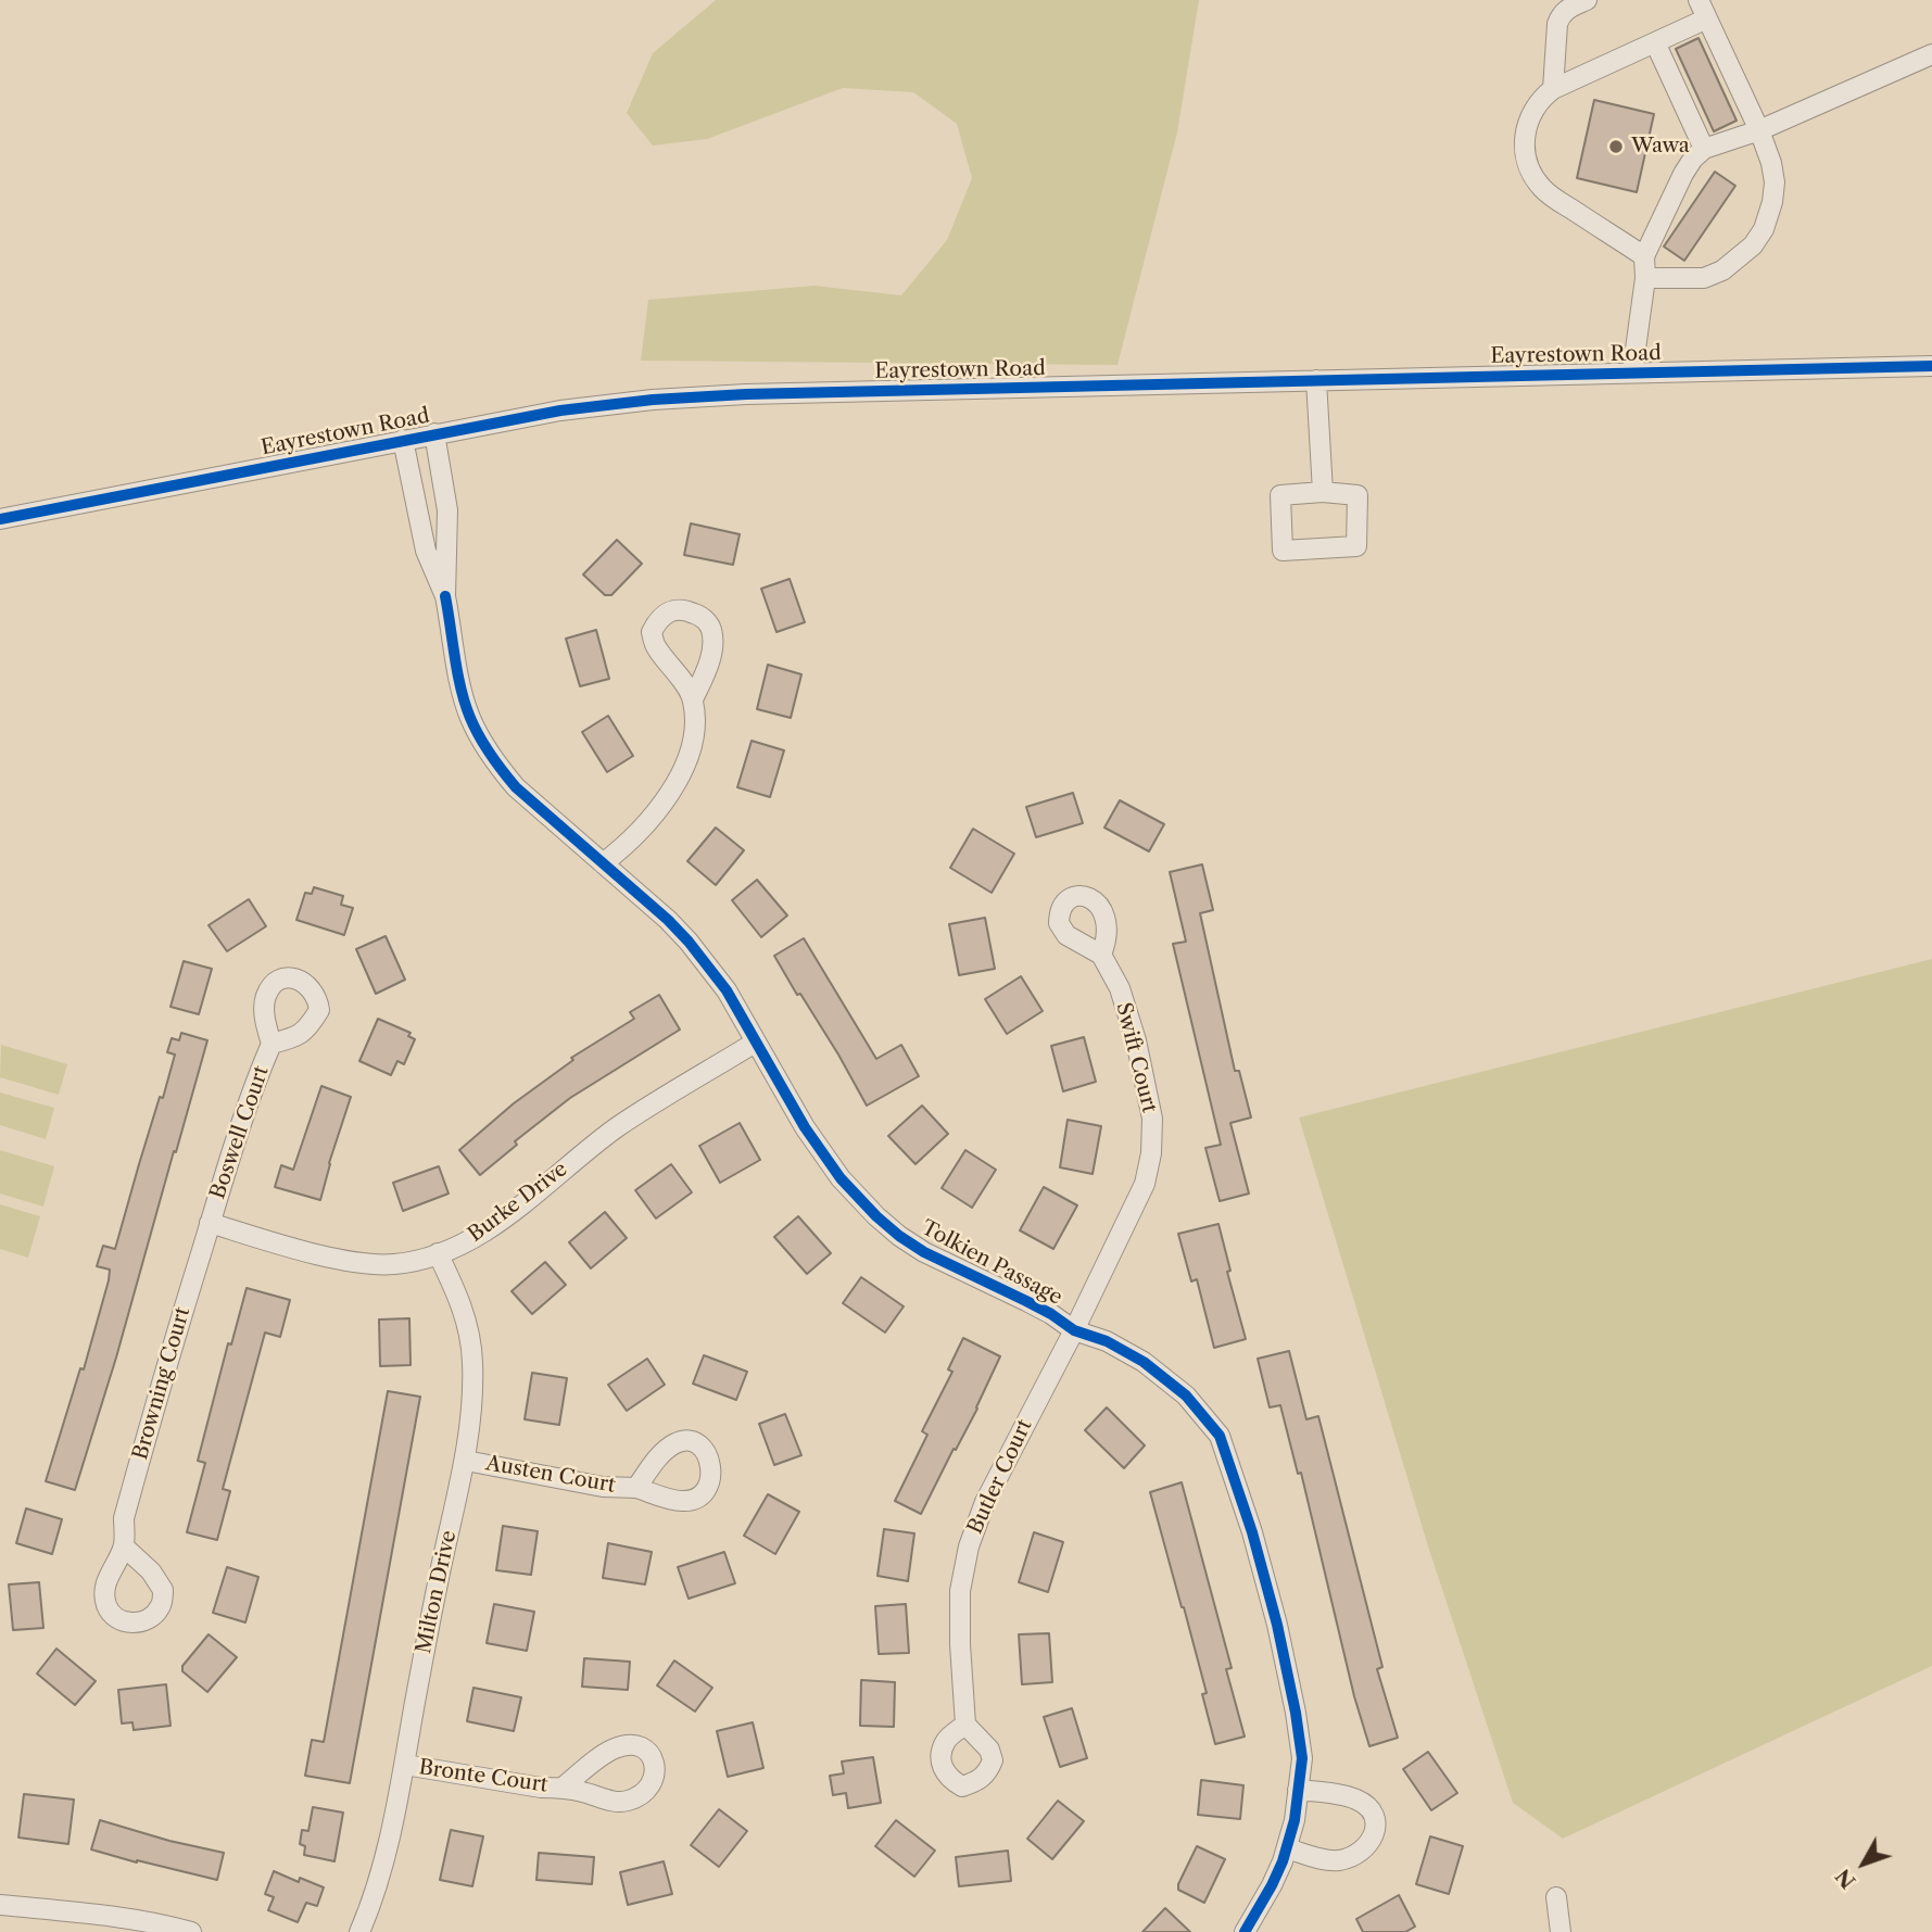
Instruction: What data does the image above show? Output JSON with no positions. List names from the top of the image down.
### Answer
{
  "streets": {
    "street": [
      "Eayrestown Road",
      "Swift Court",
      "Boswell Court",
      "Burke Drive",
      "Tolkien Passage",
      "Browning Court",
      "Austen Court",
      "Butler Court",
      "Milton Drive",
      "Bronte Court"
    ]
  },
  "crossings": [
    ["Eayrestown Road", "Tolkien Passage"],
    ["Swift Court", "Tolkien Passage"],
    ["Swift Court", "Butler Court"],
    ["Boswell Court", "Burke Drive"],
    ["Boswell Court", "Browning Court"],
    ["Burke Drive", "Tolkien Passage"],
    ["Burke Drive", "Browning Court"],
    ["Burke Drive", "Milton Drive"],
    ["Tolkien Passage", "Butler Court"],
    ["Austen Court", "Milton Drive"],
    ["Milton Drive", "Bronte Court"]
  ],
  "places": ["Wawa"],
  "north": "bottom left"
}
